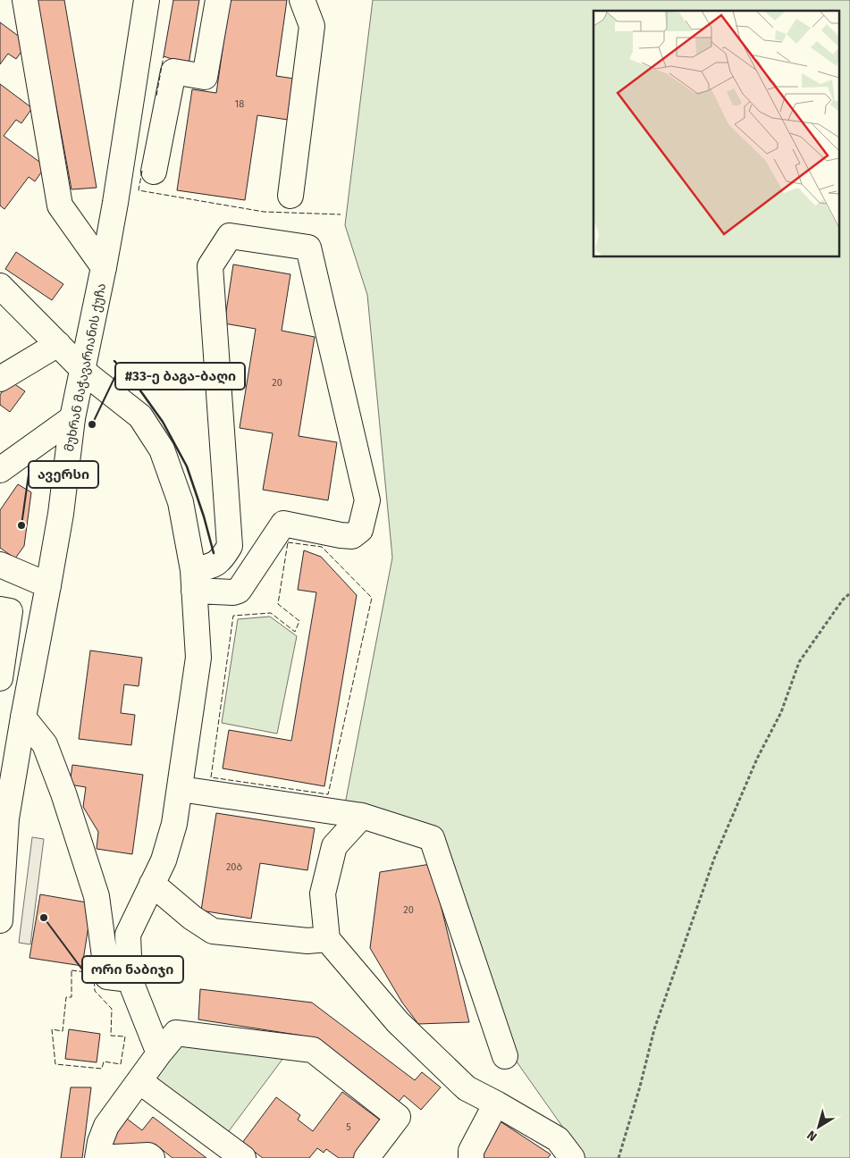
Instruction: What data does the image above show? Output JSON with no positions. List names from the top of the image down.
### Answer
{
  "streets": {
    "street": ["მუხრან მაჭავარიანის ქუჩა"]
  },
  "places": ["#33-ე ბაგა-ბაღი", "ავერსი", "ორი ნაბიჯი"],
  "house_numbers": [
    "18",
    "20",
    "20ბ",
    "20",
    "5"
  ],
  "north": "bottom left"
}
